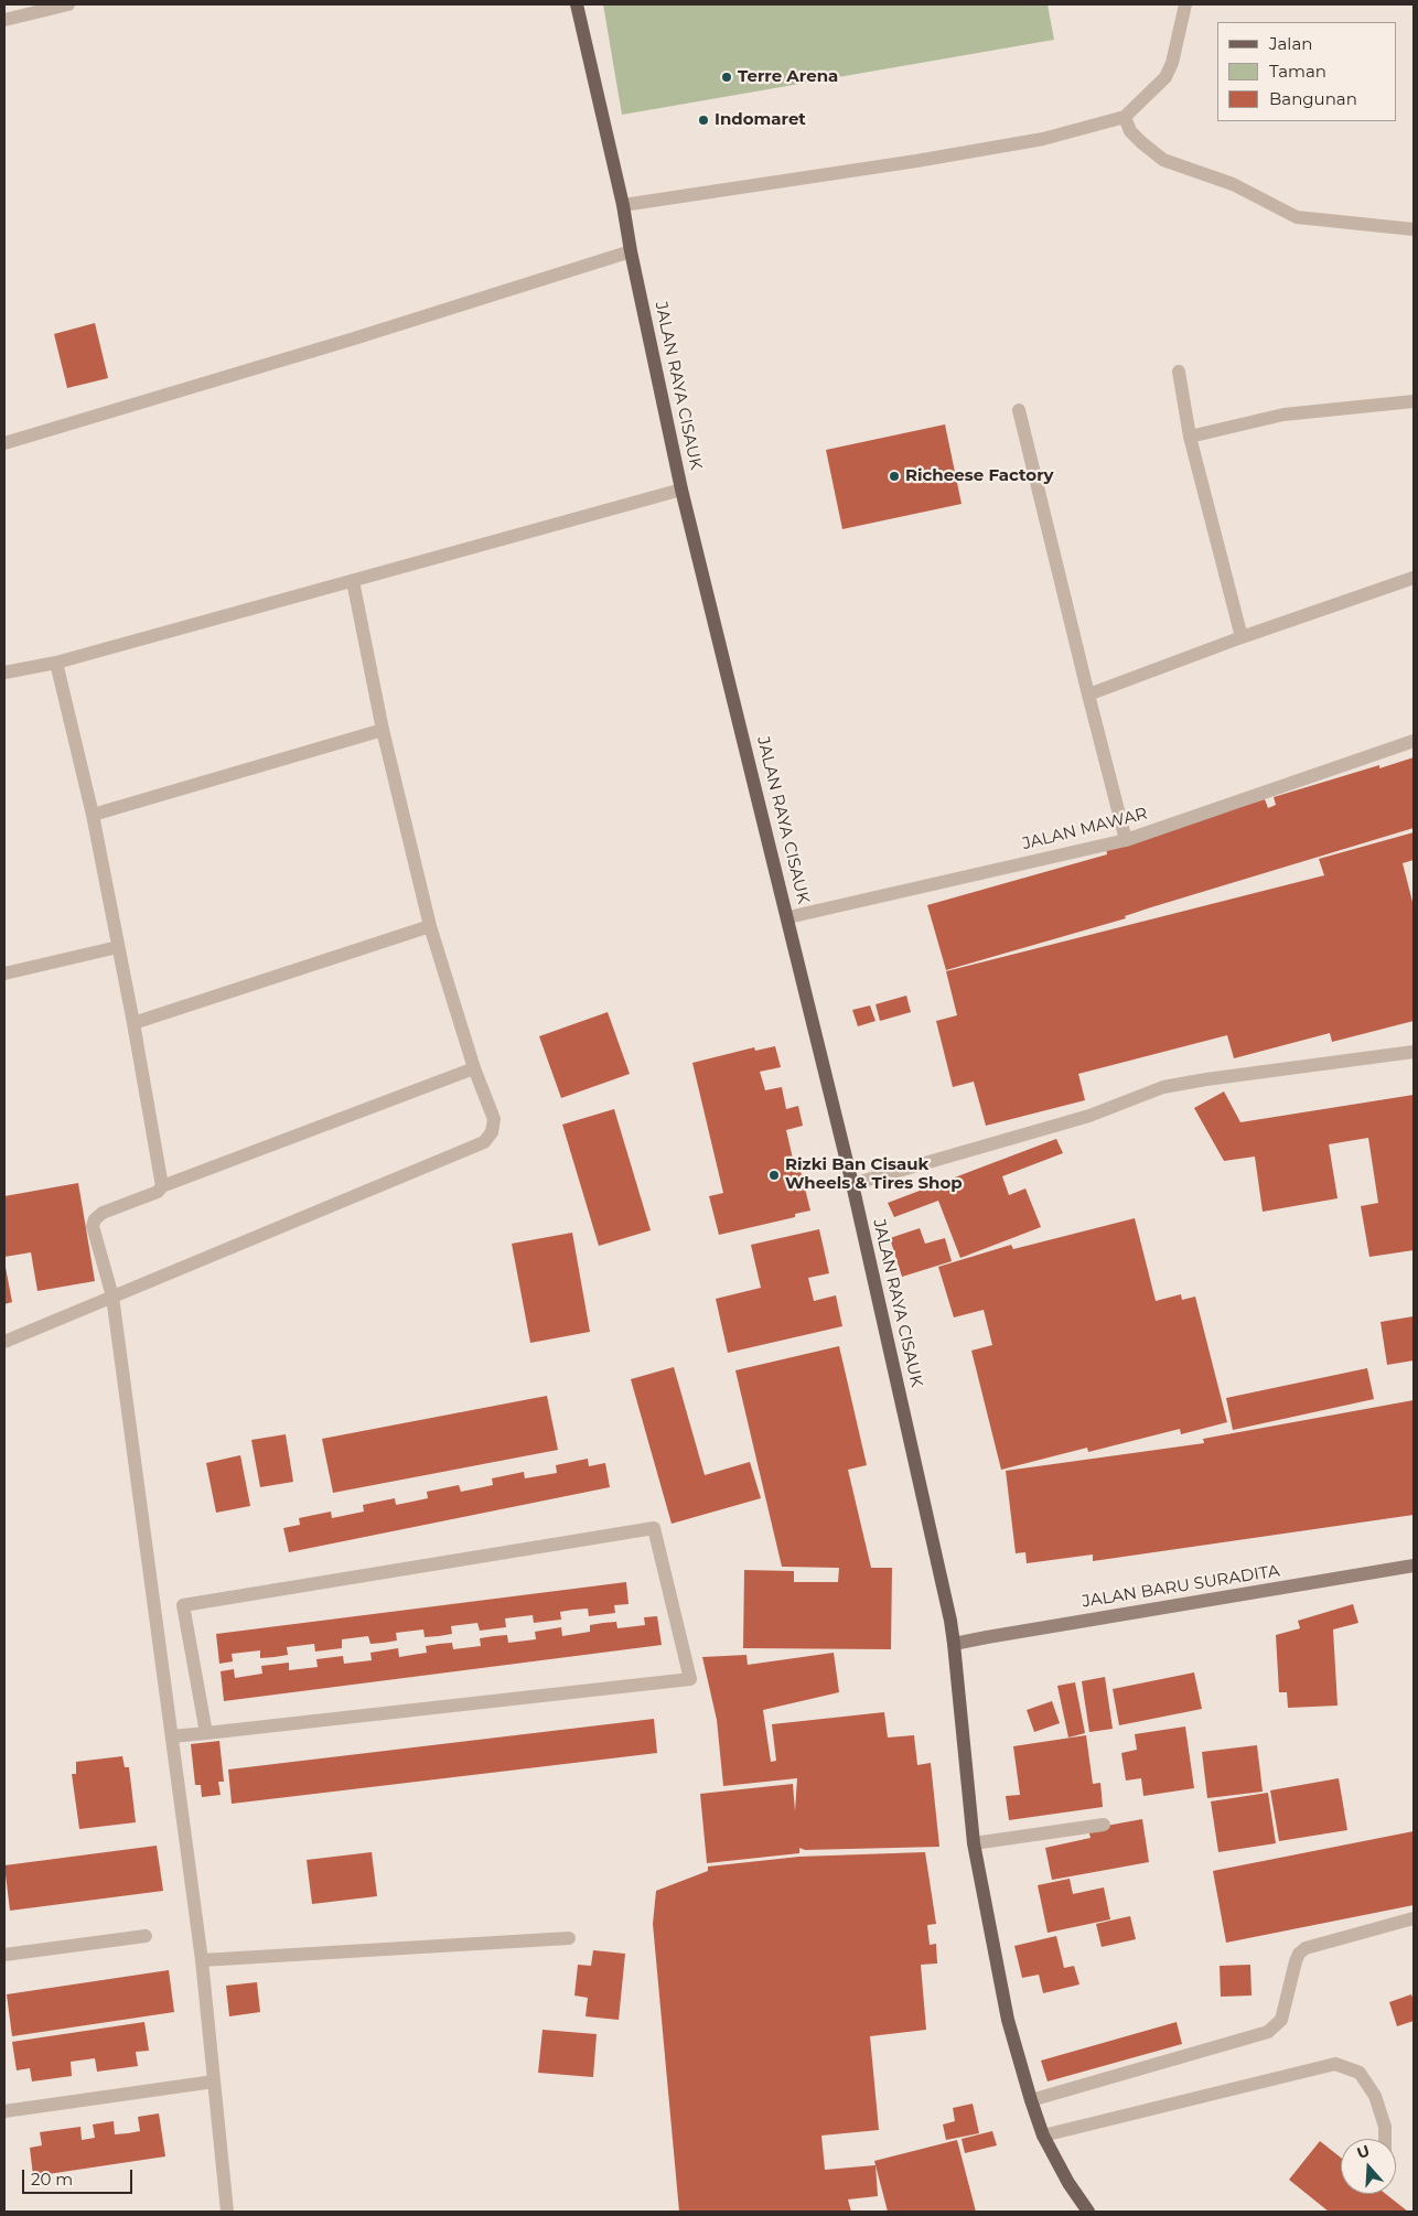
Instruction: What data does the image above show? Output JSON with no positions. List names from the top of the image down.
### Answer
{
  "streets": {
    "main road": ["JALAN RAYA CISAUK", "JALAN BARU SURADITA"],
    "street": ["JALAN MAWAR"]
  },
  "crossings": [
    ["JALAN RAYA CISAUK", "JALAN MAWAR"],
    ["JALAN RAYA CISAUK", "JALAN BARU SURADITA"]
  ],
  "places": [
    "Terre Arena",
    "Indomaret",
    "Richeese Factory",
    "Rizki Ban Cisauk Wheels & Tires Shop"
  ],
  "legend": ["Jalan", "Taman", "Bangunan"],
  "scale_bar": "20 m",
  "north": "top"
}
